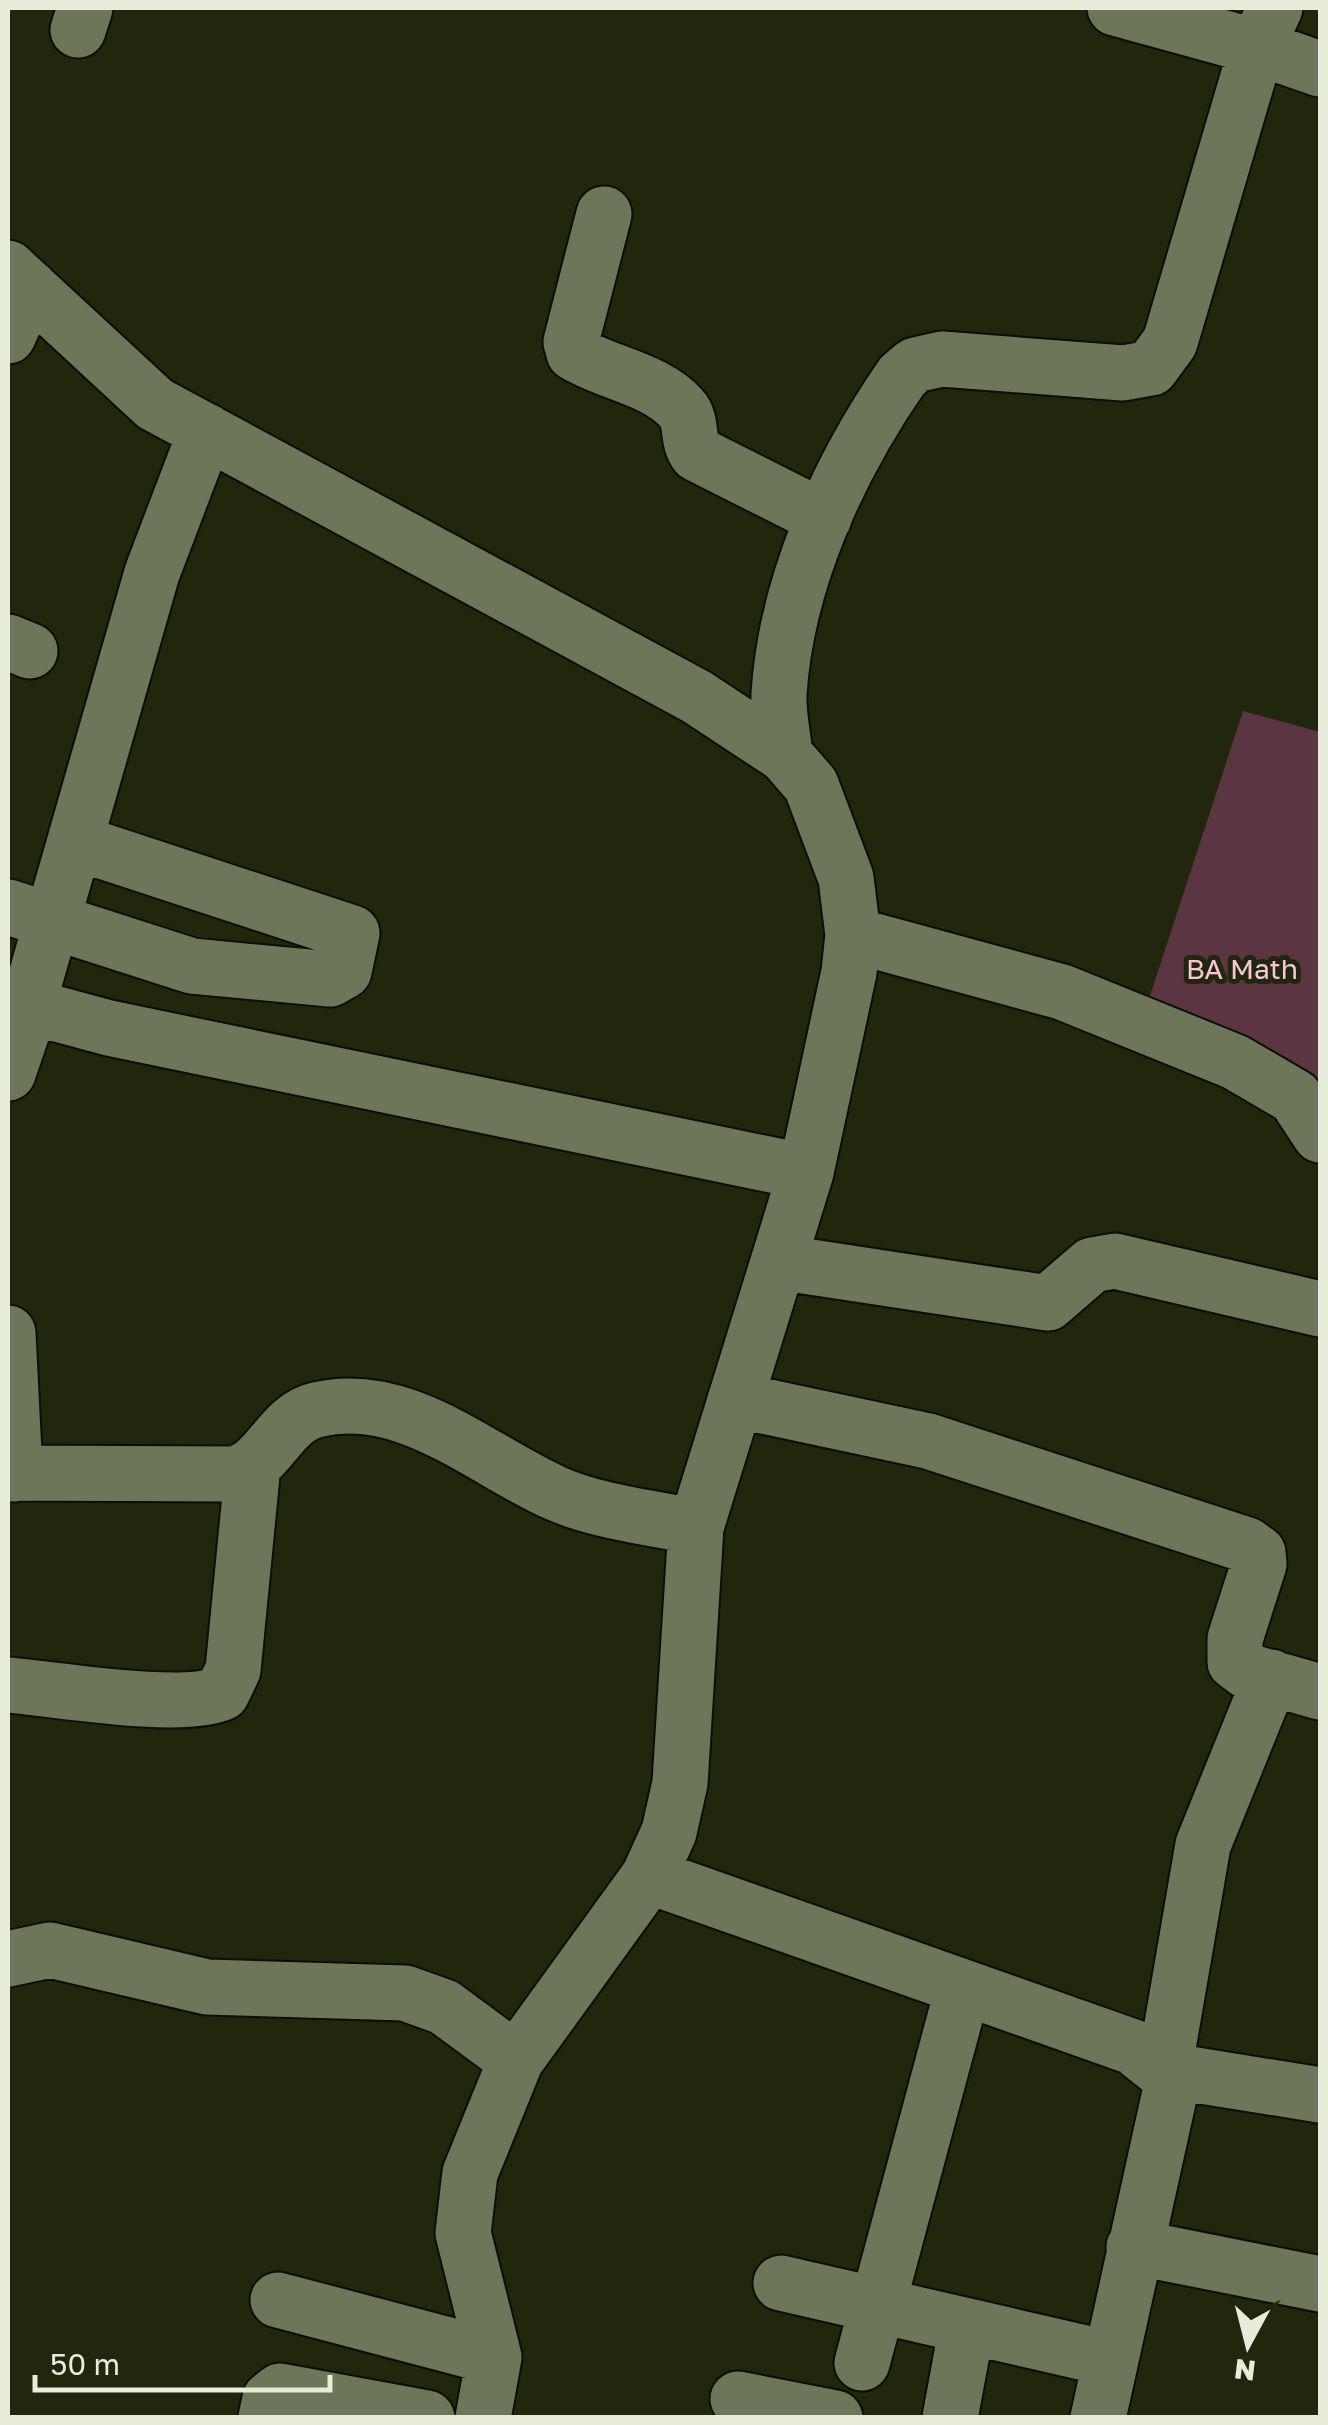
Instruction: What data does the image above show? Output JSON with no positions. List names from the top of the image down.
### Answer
{
  "parks": ["BA Math"],
  "scale_bar": "50 m",
  "north": "bottom"
}
